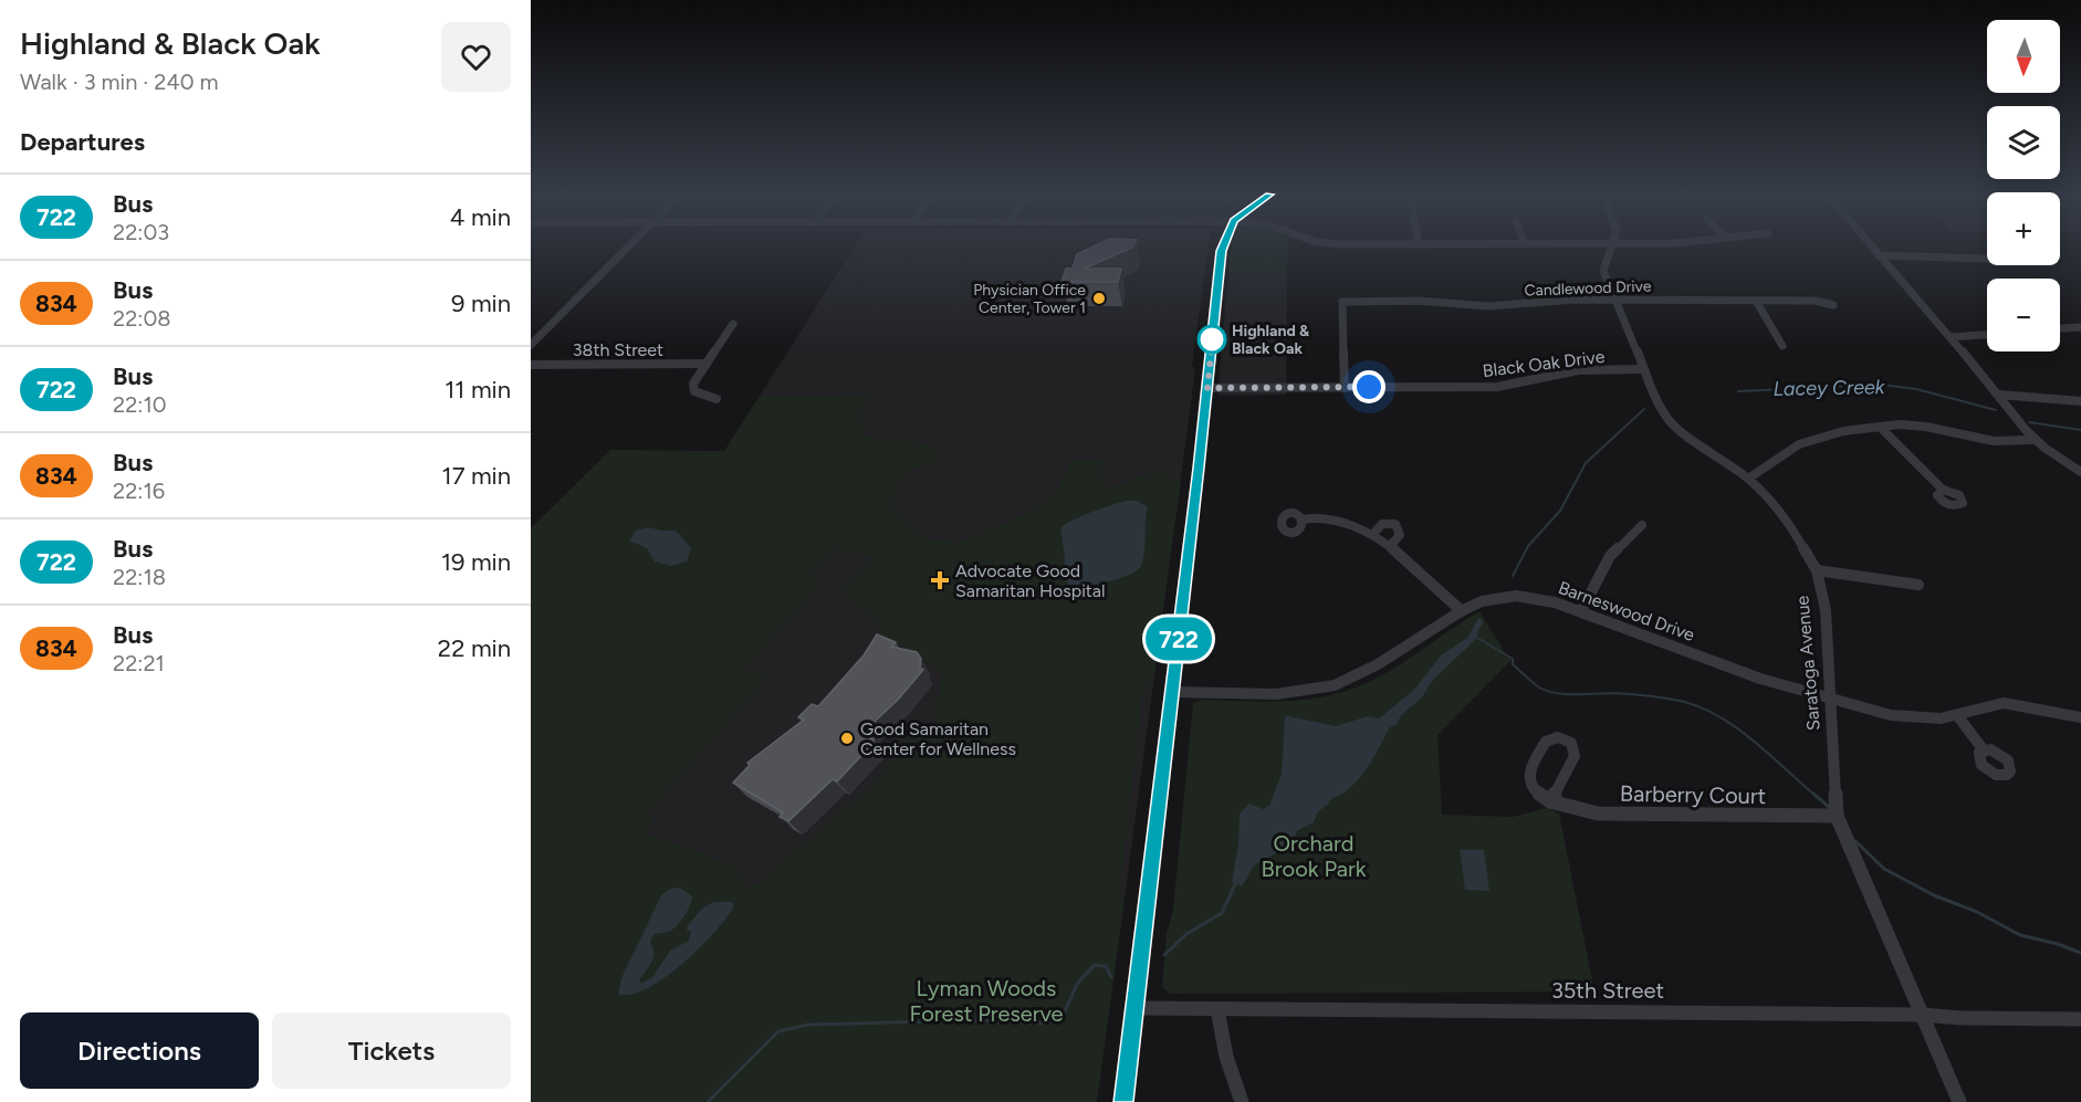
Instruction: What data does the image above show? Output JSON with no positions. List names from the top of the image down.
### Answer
{
  "streets": {
    "street": [
      "Candlewood Drive",
      "38th Street",
      "Black Oak Drive",
      "Barneswood Drive",
      "Saratoga Avenue",
      "Barberry Court",
      "35th Street"
    ]
  },
  "crossings": [
    ["Candlewood Drive", "Black Oak Drive"],
    ["Candlewood Drive", "Saratoga Avenue"],
    ["Black Oak Drive", "Saratoga Avenue"],
    ["Barneswood Drive", "Saratoga Avenue"],
    ["Saratoga Avenue", "Barberry Court"],
    ["Saratoga Avenue", "35th Street"]
  ],
  "water": ["Lacey Creek"],
  "parks": ["Orchard Brook Park", "Lyman Woods Forest Preserve"],
  "places": {
    "other": ["Physician Office Center, Tower 1", "Highland & Black Oak", "Good Samaritan Center for Wellness"],
    "health": ["Advocate Good Samaritan Hospital"]
  },
  "lines": ["bus line 722"],
  "north": "bottom",
  "page": {
    "heading": [
      ["Highland & Black Oak", "Walk · 3 min · 240 m"],
      "Departures"
    ],
    "on_map": "722",
    "map_buttons": ["+", "−"],
    "list": [
      {
        "mark": "722",
        "name": "Bus",
        "note": "22:03",
        "value": "4 min"
      },
      {
        "mark": "834",
        "name": "Bus",
        "note": "22:08",
        "value": "9 min"
      },
      {
        "mark": "722",
        "name": "Bus",
        "note": "22:10",
        "value": "11 min"
      },
      {
        "mark": "834",
        "name": "Bus",
        "note": "22:16",
        "value": "17 min"
      },
      {
        "mark": "722",
        "name": "Bus",
        "note": "22:18",
        "value": "19 min"
      },
      {
        "mark": "834",
        "name": "Bus",
        "note": "22:21",
        "value": "22 min"
      }
    ],
    "buttons": ["Directions", "Tickets"]
  }
}
